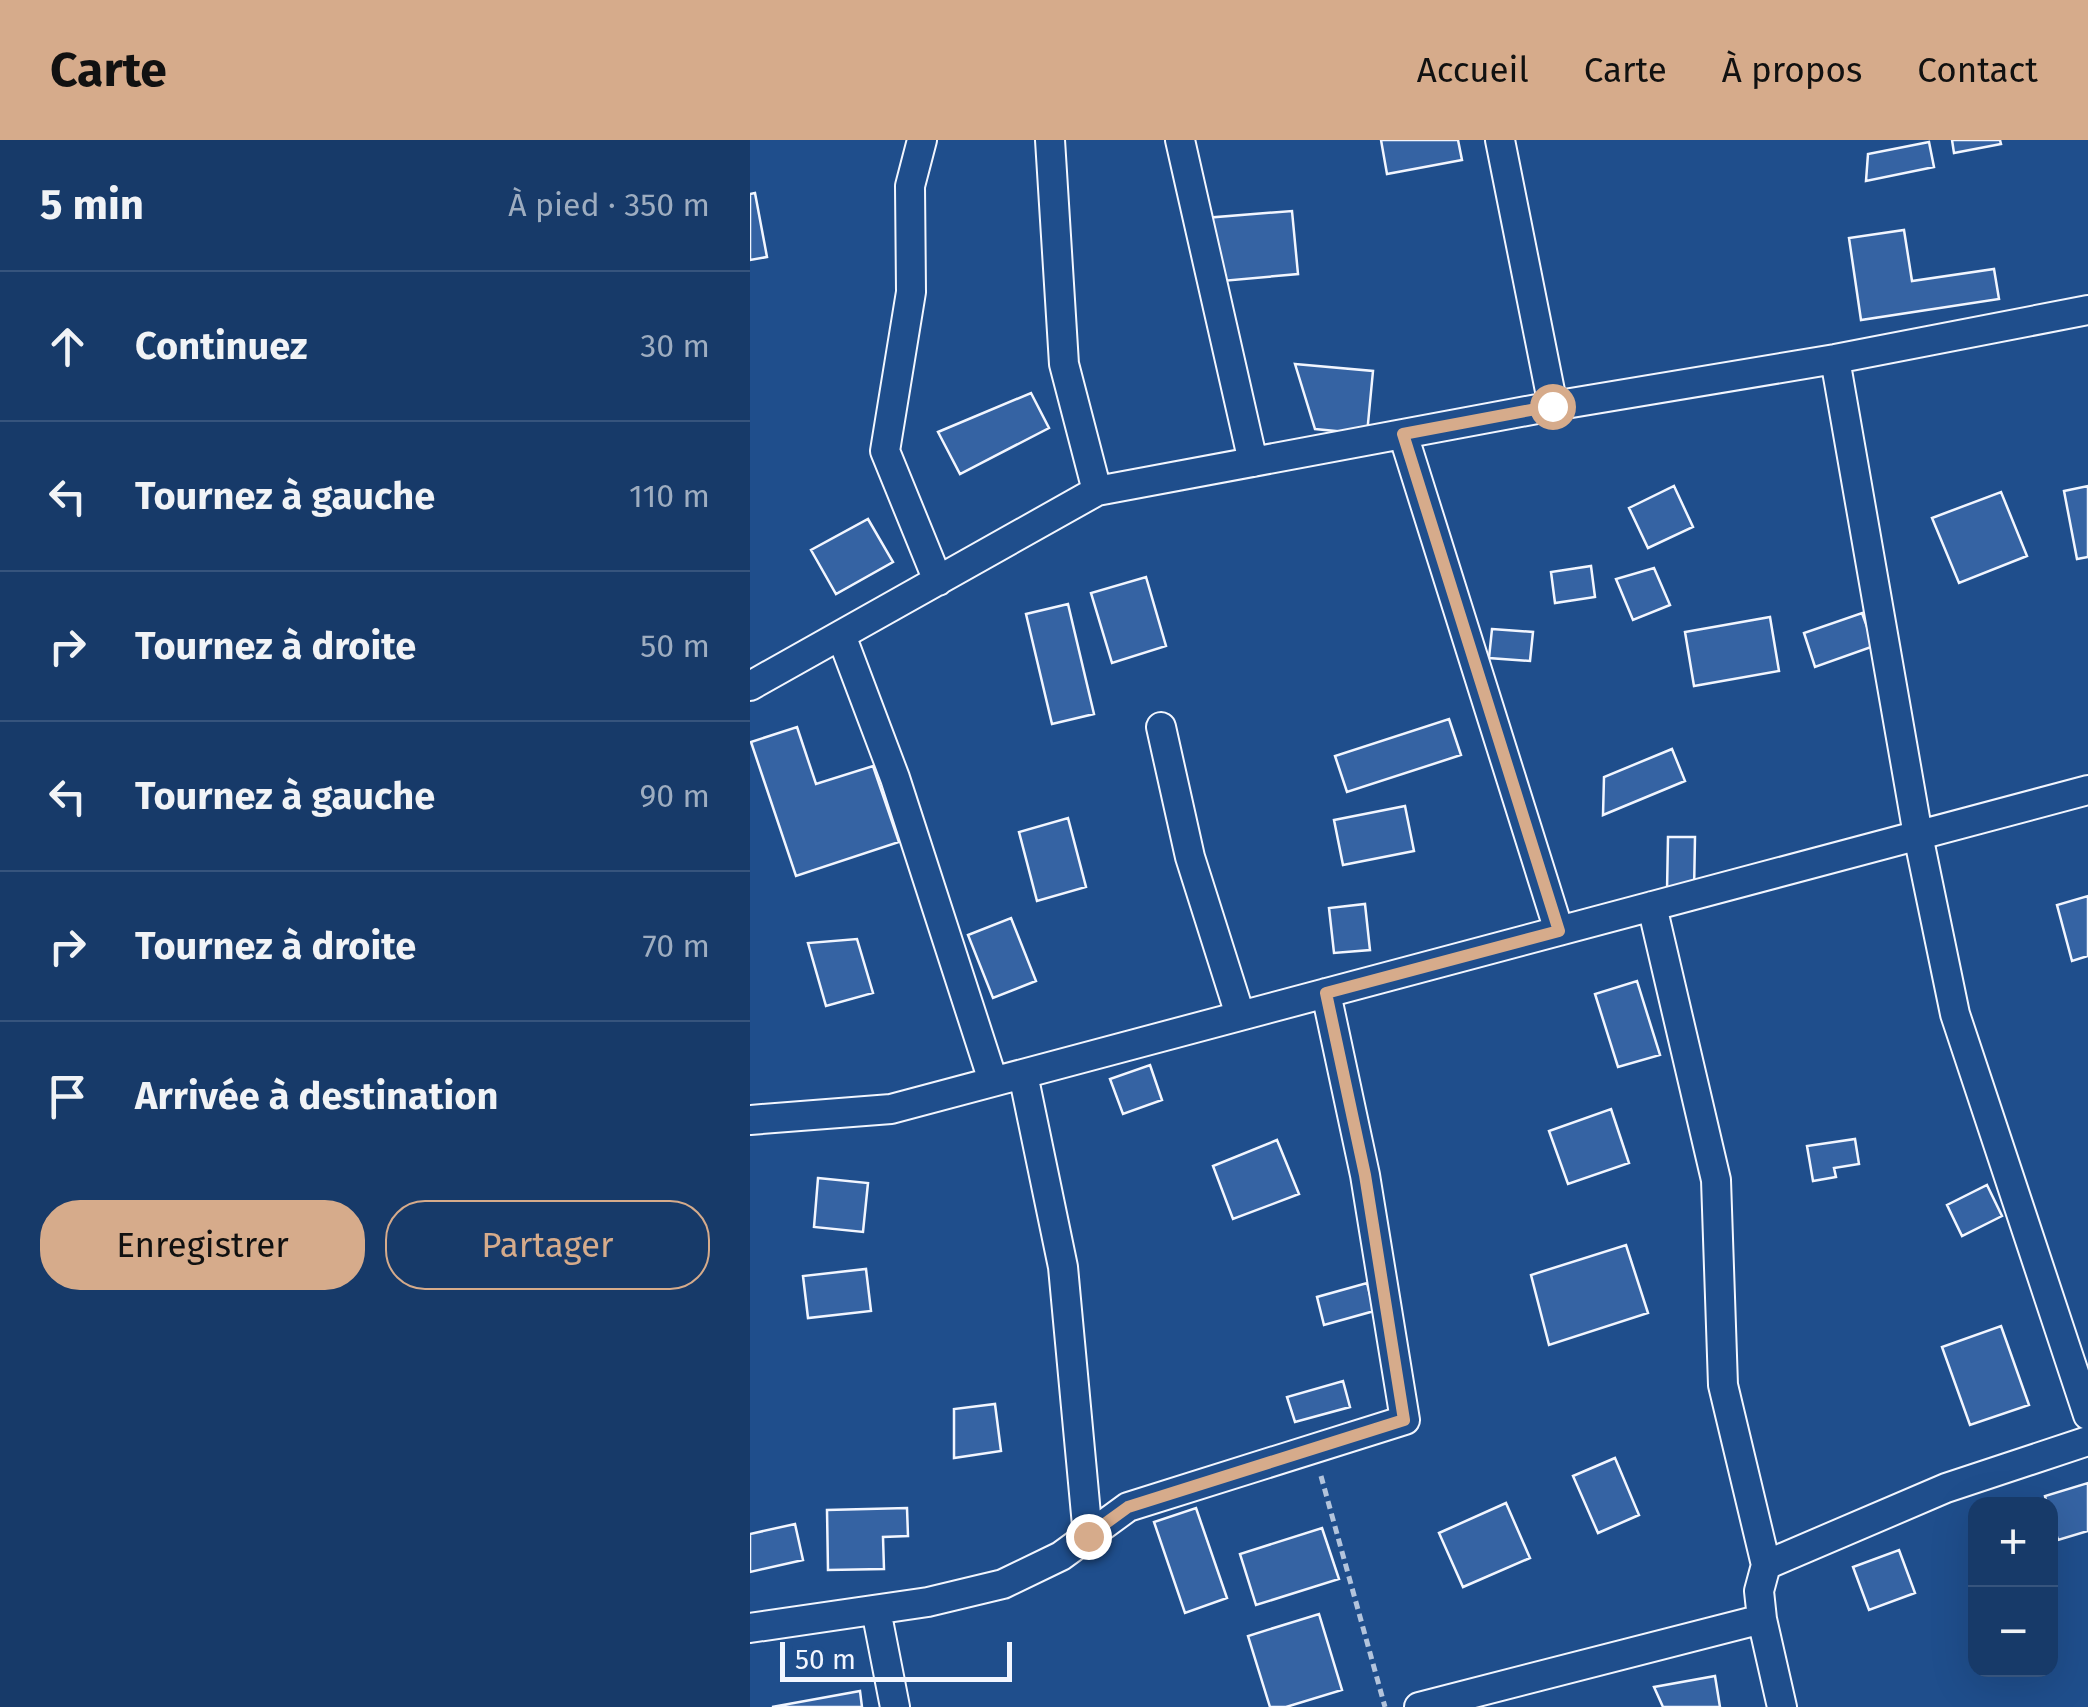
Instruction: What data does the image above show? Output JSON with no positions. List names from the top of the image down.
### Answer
{
  "scale_bar": "50 m",
  "page": {
    "header": "Carte",
    "nav": [
      "Accueil",
      "Carte",
      "À propos",
      "Contact"
    ],
    "heading": ["5 min", "À pied · 350 m"],
    "list": [
      ["Continuez", "30 m"],
      ["Tournez à gauche", "110 m"],
      ["Tournez à droite", "50 m"],
      ["Tournez à gauche", "90 m"],
      ["Tournez à droite", "70 m"],
      "Arrivée à destination"
    ],
    "buttons": ["Enregistrer", "Partager"],
    "map_buttons": ["+", "−"],
    "scale": "50 m"
  }
}
